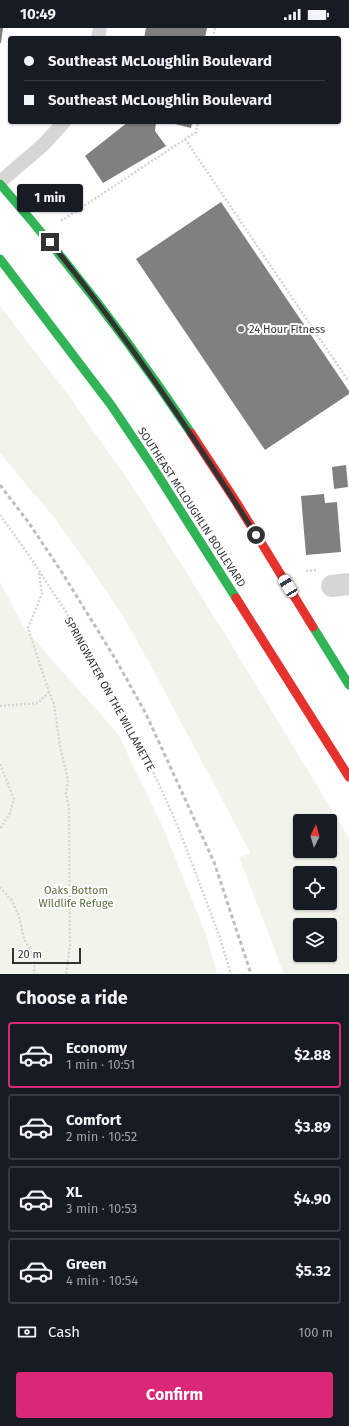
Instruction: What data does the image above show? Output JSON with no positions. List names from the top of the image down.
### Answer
{
  "streets": {
    "highway": ["SOUTHEAST MCLOUGHLIN BOULEVARD"],
    "path": ["SPRINGWATER ON THE WILLAMETTE"]
  },
  "parks": ["Oaks Bottom Wildlife Refuge"],
  "places": ["24 Hour Fitness"],
  "scale_bar": "20 m",
  "north": "top",
  "page": {
    "status": "10:49",
    "banner": ["Southeast McLoughlin Boulevard", "Southeast McLoughlin Boulevard"],
    "bubble": "1 min",
    "scale": "20 m",
    "heading": "Choose a ride",
    "list": [
      {
        "name": "Economy",
        "note": "1 min · 10:51",
        "value": "$2.88"
      },
      {
        "name": "Comfort",
        "note": "2 min · 10:52",
        "value": "$3.89"
      },
      {
        "name": "XL",
        "note": "3 min · 10:53",
        "value": "$4.90"
      },
      {
        "name": "Green",
        "note": "4 min · 10:54",
        "value": "$5.32"
      }
    ],
    "pay": ["Cash", "100 m"],
    "buttons": "Confirm"
  }
}
